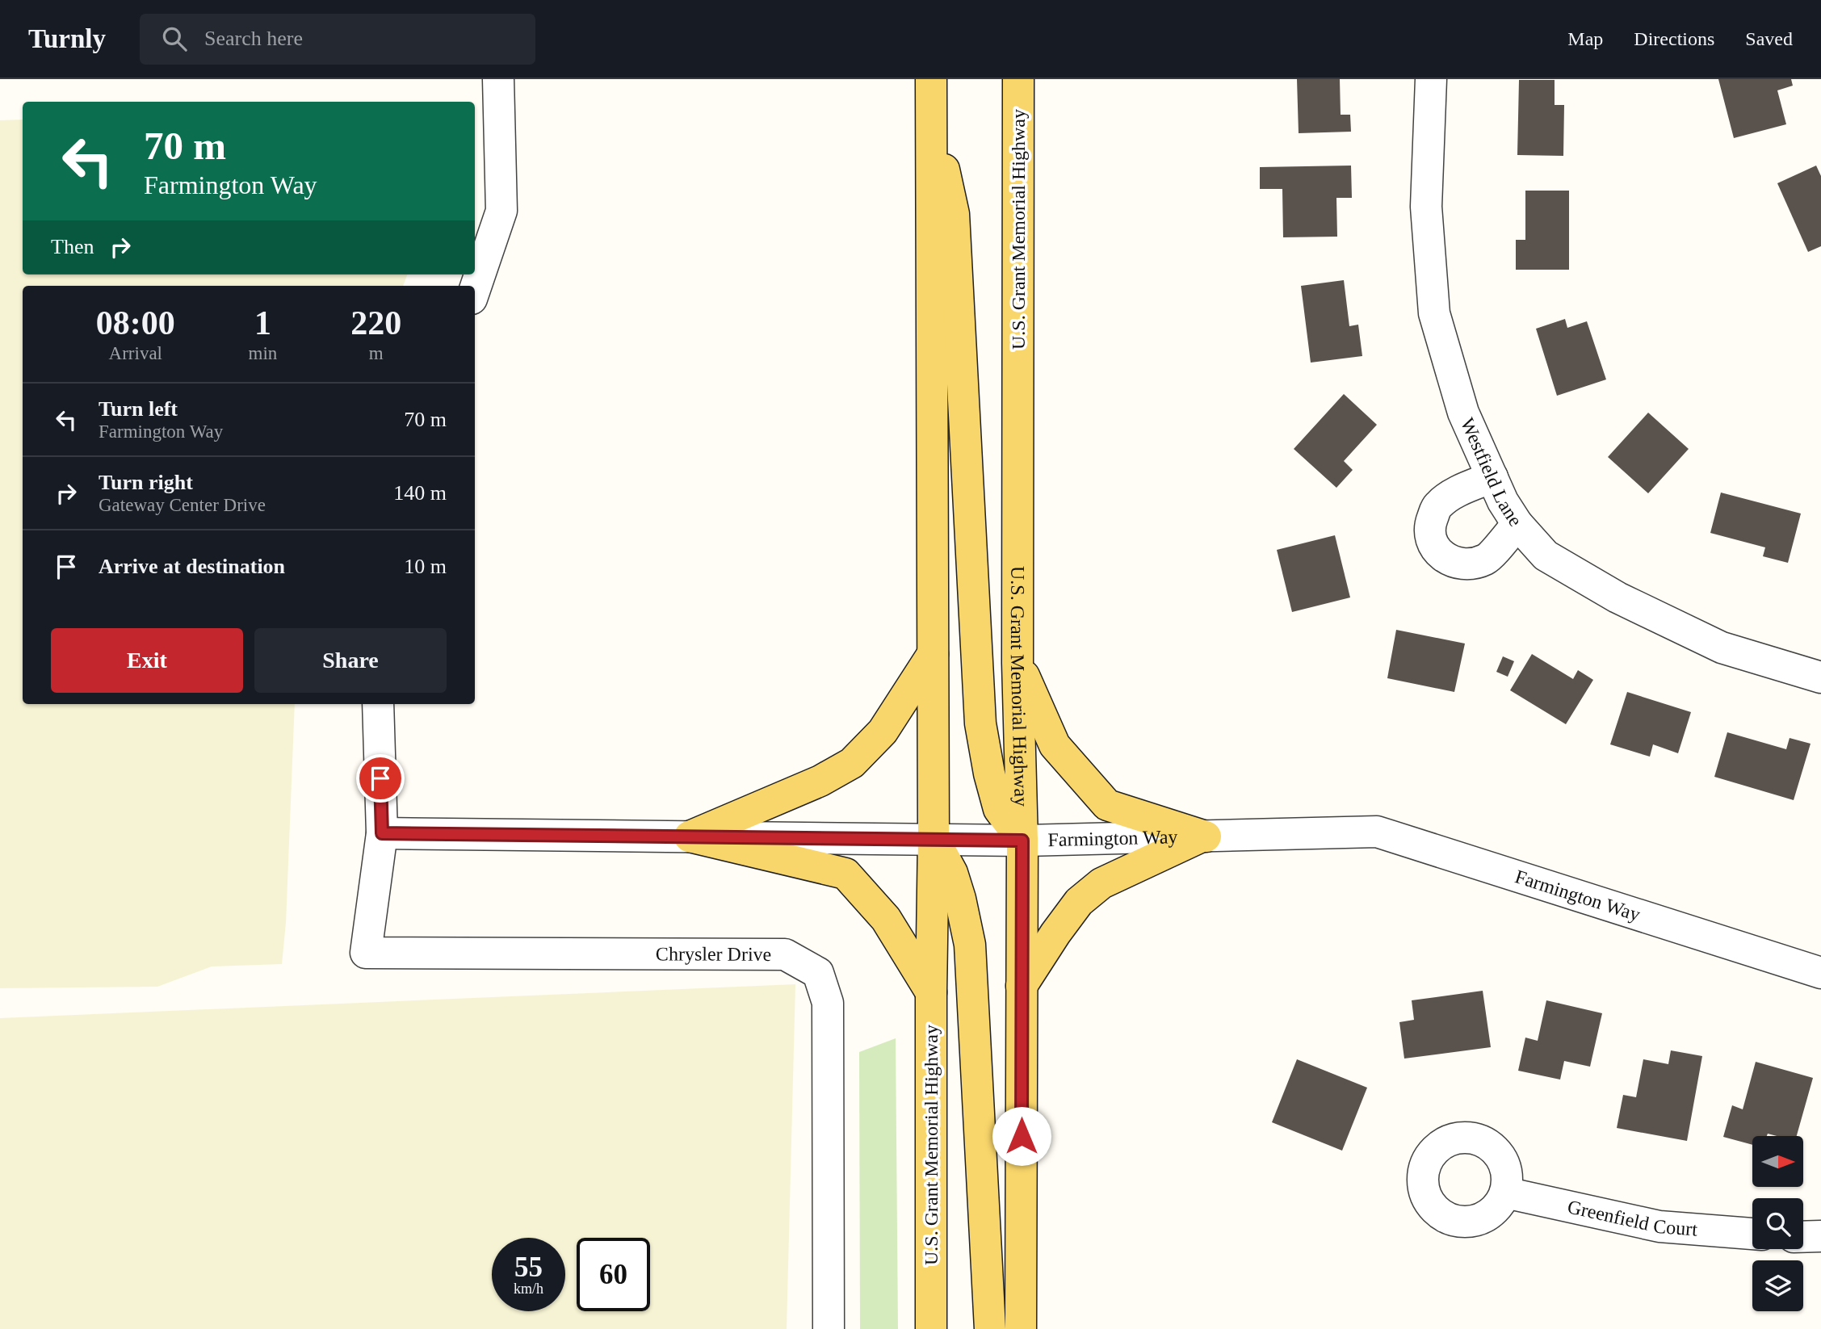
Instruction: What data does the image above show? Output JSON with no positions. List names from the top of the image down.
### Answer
{
  "streets": {
    "main road": ["U.S. Grant Memorial Highway"],
    "street": [
      "Westfield Lane",
      "Farmington Way",
      "Chrysler Drive",
      "Greenfield Court"
    ]
  },
  "crossings": [
    ["U.S. Grant Memorial Highway", "Farmington Way"],
    ["Farmington Way", "Chrysler Drive"]
  ],
  "north": "right",
  "page": {
    "header": "Turnly",
    "search": "Search here",
    "nav": ["Map", "Directions", "Saved"],
    "turn": ["70 m", "Farmington Way"],
    "then": "Then",
    "eta": [
      "08:00",
      "Arrival",
      "1",
      "min",
      "220",
      "m"
    ],
    "list": [
      {
        "name": "Turn left",
        "note": "Farmington Way",
        "value": "70 m"
      },
      {
        "name": "Turn right",
        "note": "Gateway Center Drive",
        "value": "140 m"
      },
      {
        "name": "Arrive at destination",
        "value": "10 m"
      }
    ],
    "buttons": ["Exit", "Share"],
    "speed": "55 km/h",
    "limit": "60"
  }
}
